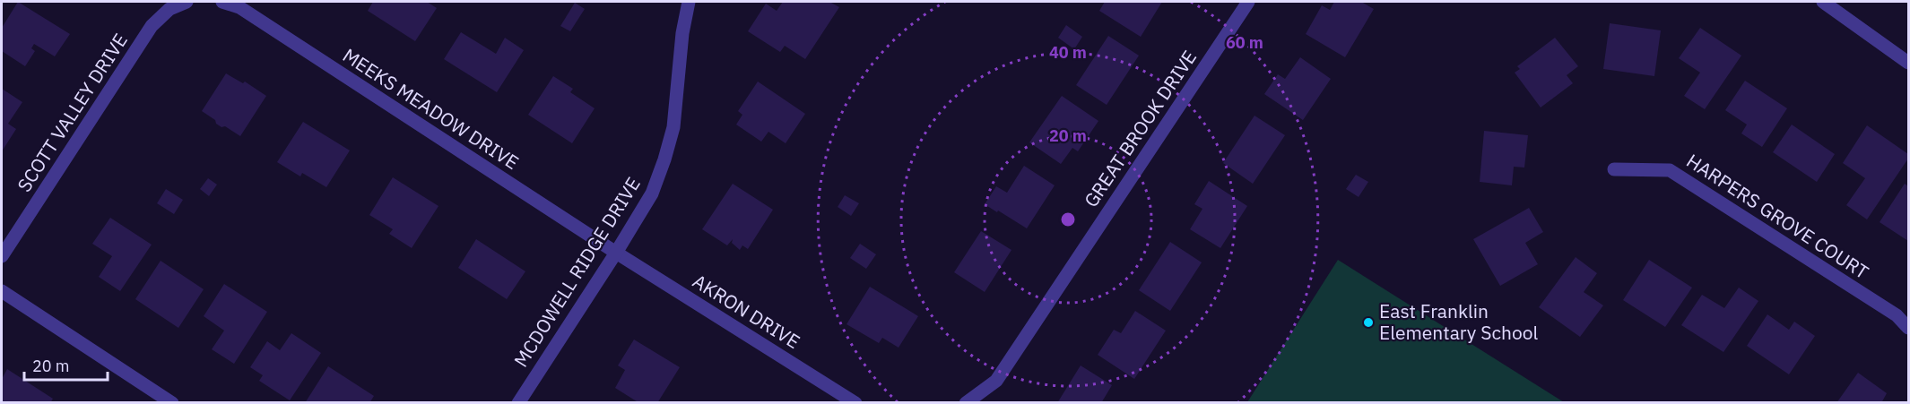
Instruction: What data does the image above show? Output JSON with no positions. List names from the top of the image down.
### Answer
{
  "streets": {
    "street": [
      "MEEKS MEADOW DRIVE",
      "SCOTT VALLEY DRIVE",
      "GREAT BROOK DRIVE",
      "HARPERS GROVE COURT",
      "MCDOWELL RIDGE DRIVE",
      "AKRON DRIVE"
    ]
  },
  "crossings": [
    ["MEEKS MEADOW DRIVE", "MCDOWELL RIDGE DRIVE"],
    ["MEEKS MEADOW DRIVE", "AKRON DRIVE"],
    ["MCDOWELL RIDGE DRIVE", "AKRON DRIVE"]
  ],
  "places": ["East Franklin Elementary School"],
  "scale_bar": "20 m",
  "rings": ["60 m", "40 m", "20 m"]
}
